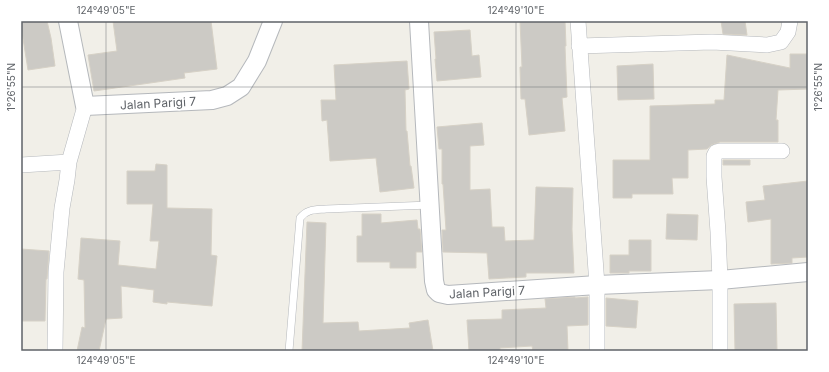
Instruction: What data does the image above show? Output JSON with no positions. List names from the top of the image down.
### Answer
{
  "streets": {
    "street": ["Jalan Parigi 7"]
  },
  "coordinates": ["124°49'05\"E", "124°49'10\"E", "1°26'55\"N"]
}
